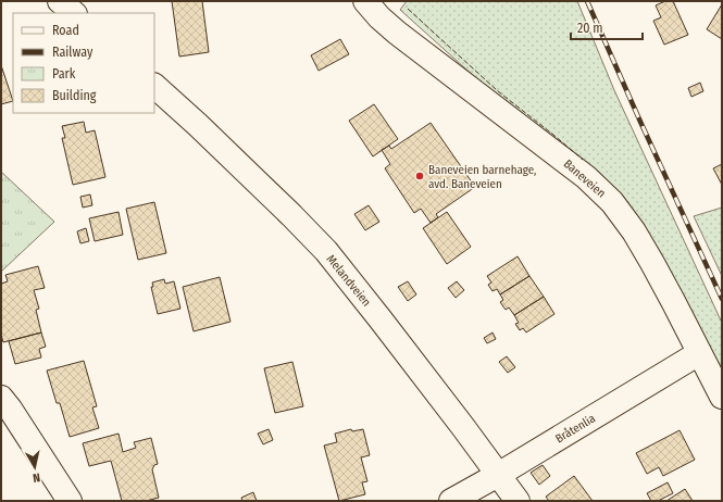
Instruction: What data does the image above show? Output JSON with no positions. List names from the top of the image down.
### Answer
{
  "streets": {
    "street": ["Baneveien", "Melandveien", "Bråtenlia"]
  },
  "crossings": [
    ["Baneveien", "Bråtenlia"],
    ["Melandveien", "Bråtenlia"]
  ],
  "places": ["Baneveien barnehage, avd. Baneveien"],
  "legend": [
    "Road",
    "Railway",
    "Park",
    "Building"
  ],
  "scale_bar": "20 m",
  "north": "bottom"
}
